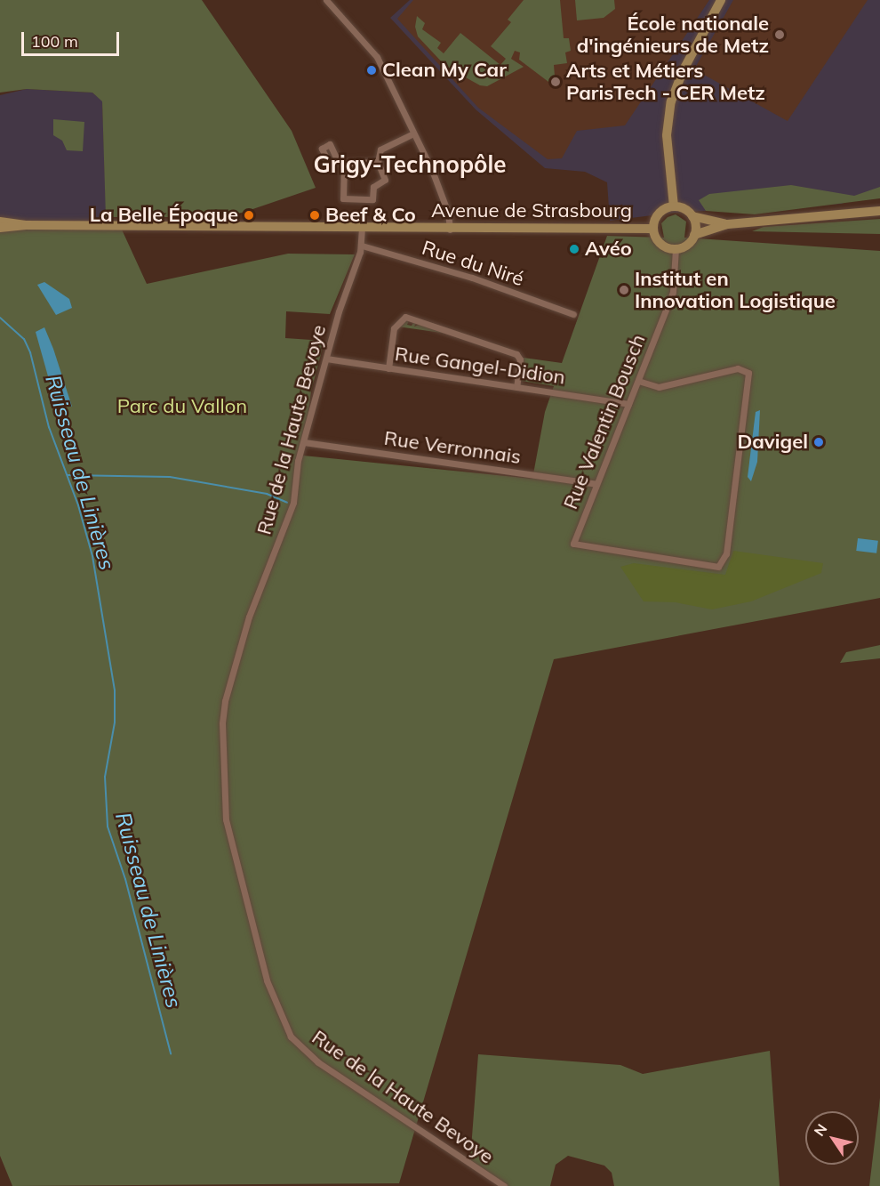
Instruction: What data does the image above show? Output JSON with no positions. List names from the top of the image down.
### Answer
{
  "streets": {
    "main road": ["Avenue de Strasbourg"],
    "street": [
      "Rue du Niré",
      "Rue Gangel-Didion",
      "Rue Valentin Bousch",
      "Rue de la Haute Bevoye",
      "Rue Verronnais"
    ]
  },
  "crossings": [
    ["Avenue de Strasbourg", "Rue Valentin Bousch"],
    ["Avenue de Strasbourg", "Rue de la Haute Bevoye"],
    ["Rue du Niré", "Rue de la Haute Bevoye"],
    ["Rue Gangel-Didion", "Rue Valentin Bousch"],
    ["Rue Gangel-Didion", "Rue de la Haute Bevoye"],
    ["Rue Valentin Bousch", "Rue Verronnais"],
    ["Rue de la Haute Bevoye", "Rue Verronnais"]
  ],
  "districts": ["Grigy-Technopôle"],
  "water": ["Ruisseau de Linières"],
  "parks": ["Parc du Vallon"],
  "places": [
    "École nationale d'ingénieurs de Metz",
    "Clean My Car",
    "Arts et Métiers ParisTech - CER Metz",
    "La Belle Époque",
    "Beef & Co",
    "Avéo",
    "Institut en Innovation Logistique",
    "Davigel"
  ],
  "scale_bar": "100 m",
  "north": "top left"
}
